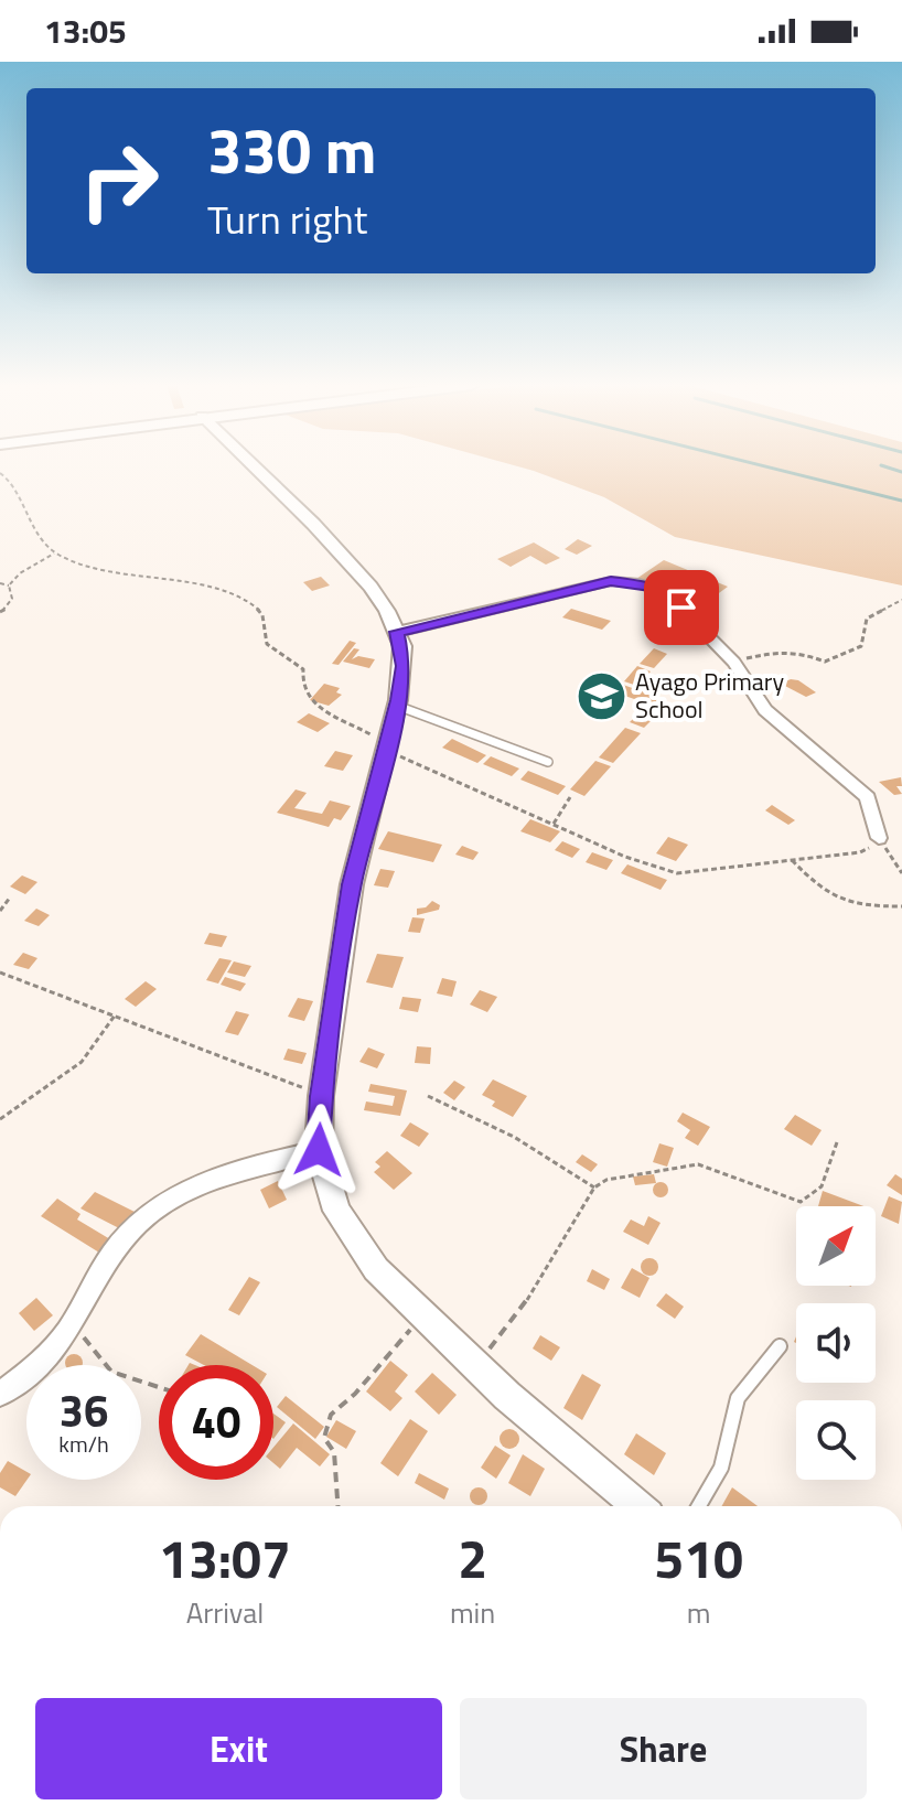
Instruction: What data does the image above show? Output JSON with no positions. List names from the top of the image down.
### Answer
{
  "places": {
    "school or university": ["Ayago Primary School"]
  },
  "north": "top right",
  "page": {
    "status": "13:05",
    "turn": ["330 m", "Turn right"],
    "speed": "36 km/h",
    "limit": "40",
    "eta": [
      "13:07",
      "Arrival",
      "2",
      "min",
      "510",
      "m"
    ],
    "buttons": ["Exit", "Share"]
  }
}
